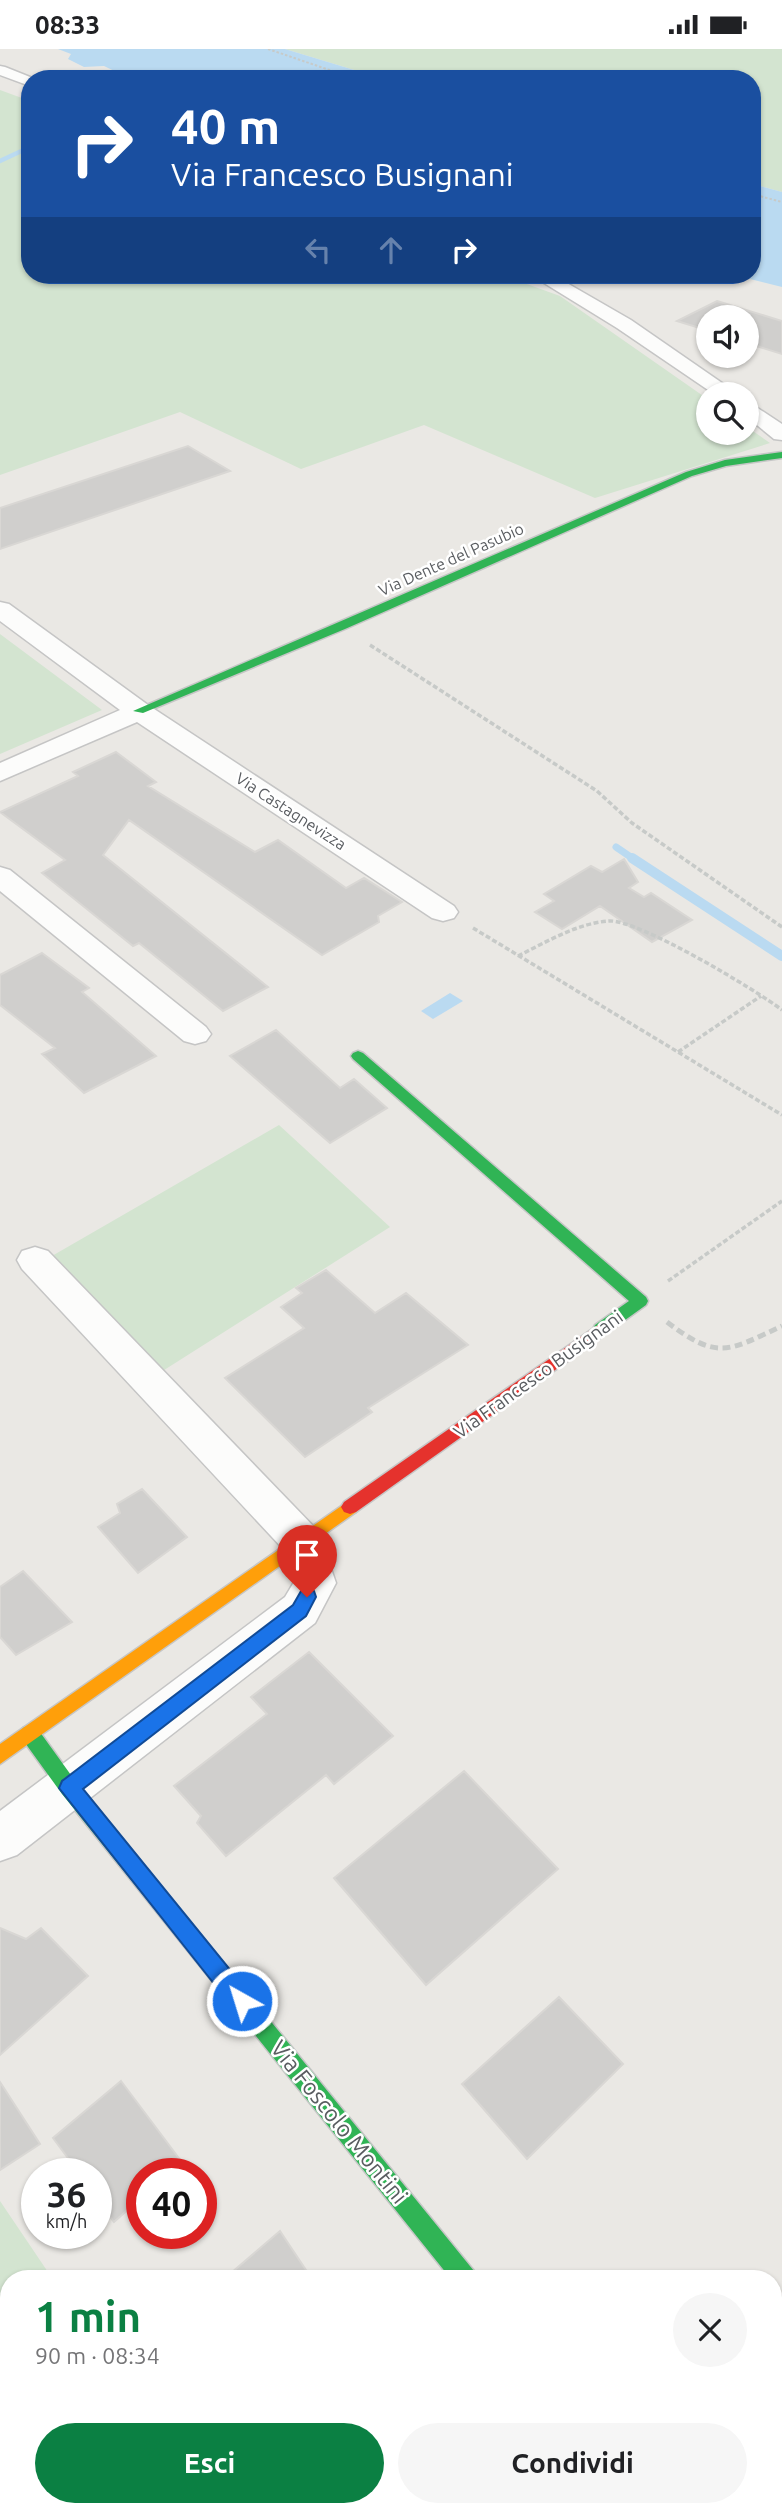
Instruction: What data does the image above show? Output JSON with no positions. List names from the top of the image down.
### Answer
{
  "streets": {
    "street": [
      "Via Dente del Pasubio",
      "Via Castagnevizza",
      "Via Francesco Busignani",
      "Via Foscolo Montini"
    ]
  },
  "crossings": [
    ["Via Dente del Pasubio", "Via Castagnevizza"],
    ["Via Francesco Busignani", "Via Foscolo Montini"]
  ],
  "page": {
    "status": "08:33",
    "turn": ["40 m", "Via Francesco Busignani"],
    "speed": "36 km/h",
    "limit": "40",
    "heading": ["1 min", "90 m · 08:34"],
    "buttons": ["Esci", "Condividi"]
  }
}
